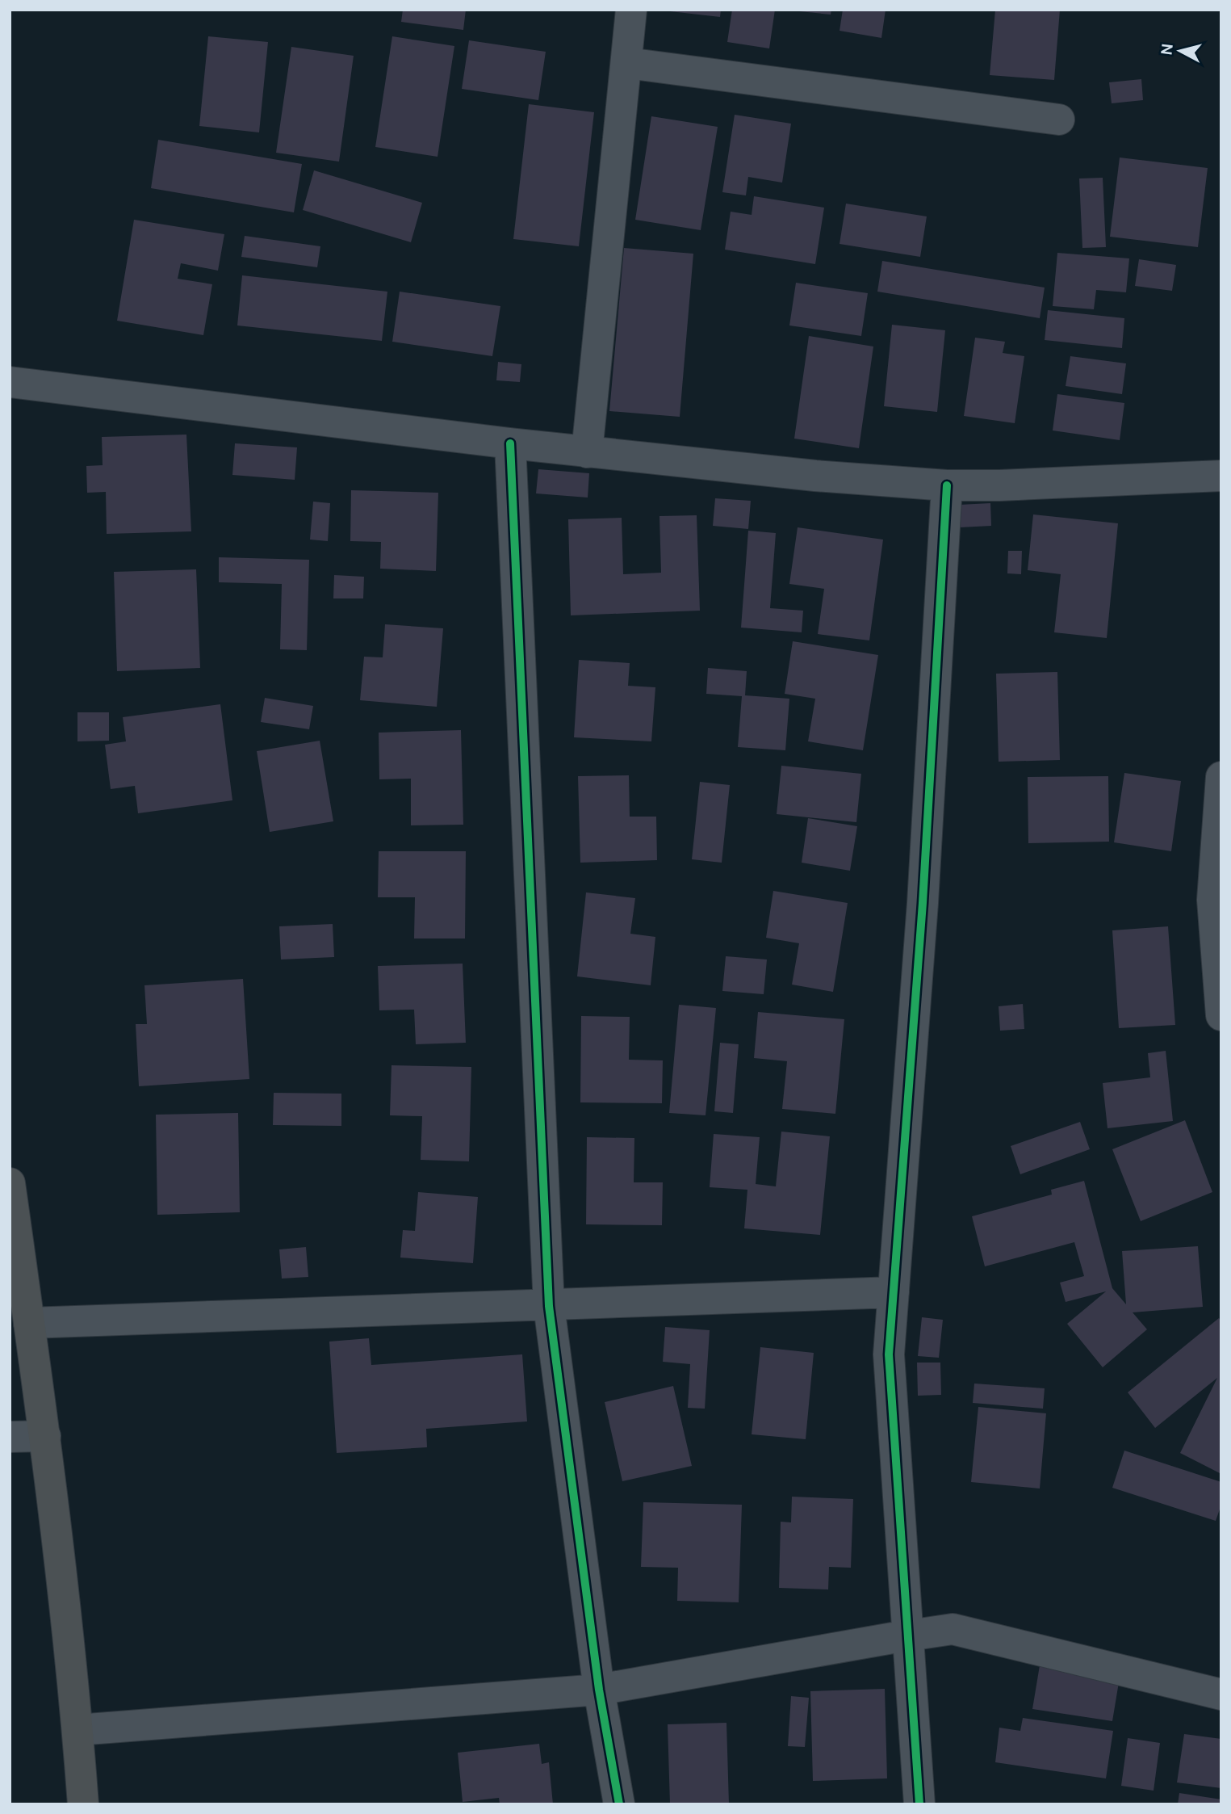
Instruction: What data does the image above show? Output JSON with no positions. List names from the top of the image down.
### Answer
{
  "north": "left"
}
